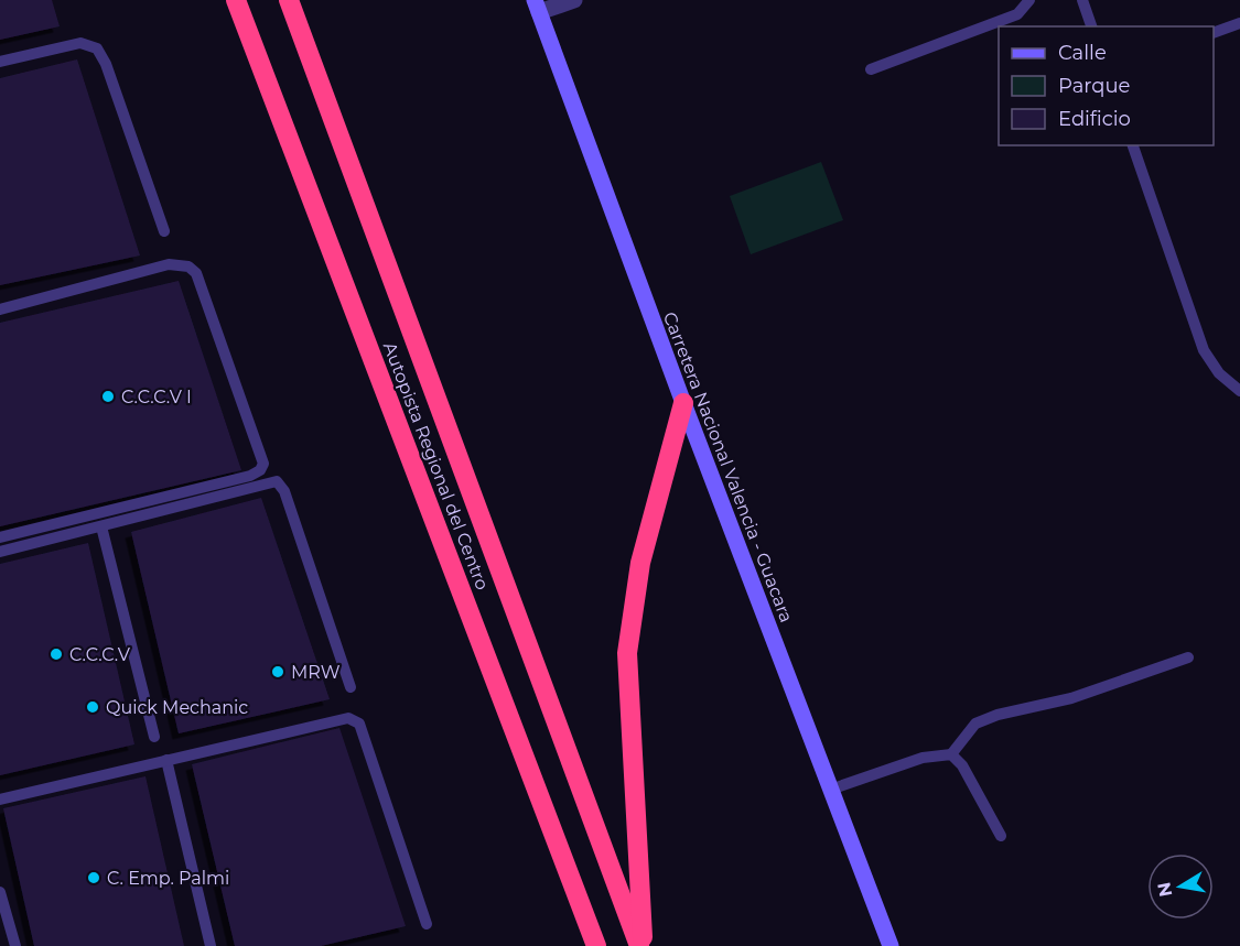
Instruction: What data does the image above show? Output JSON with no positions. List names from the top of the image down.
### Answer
{
  "streets": {
    "highway": ["Autopista Regional del Centro"],
    "main road": ["Carretera Nacional Valencia - Guacara"]
  },
  "places": [
    "C.C.C.V I",
    "C.C.C.V",
    "MRW",
    "Quick Mechanic",
    "C. Emp. Palmi"
  ],
  "legend": ["Calle", "Parque", "Edificio"],
  "north": "left"
}
